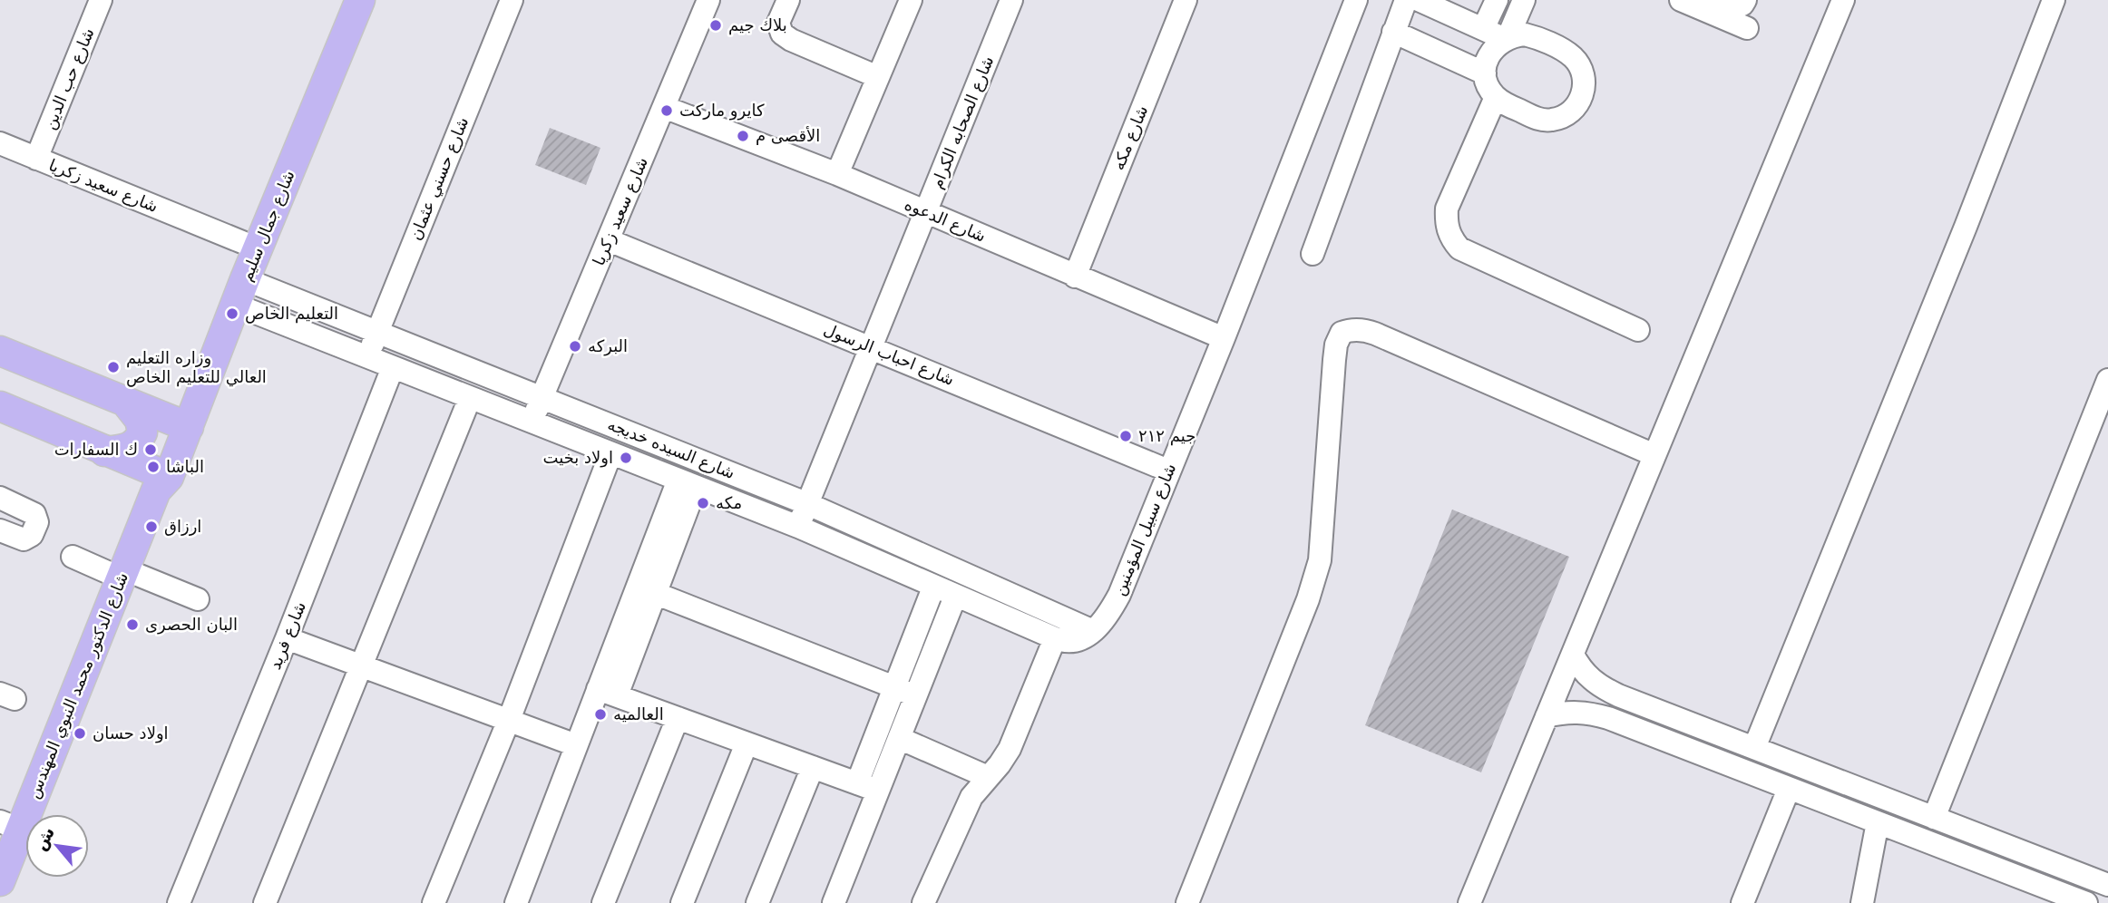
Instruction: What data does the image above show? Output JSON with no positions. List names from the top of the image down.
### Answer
{
  "streets": {
    "main road": ["شارع جمال سليم", "شارع الدكتور محمد النبوي المهندس"],
    "street": [
      "شارع حب الدين",
      "شارع الصحابه الكرام",
      "شارع مكه",
      "شارع حسني عثمان",
      "شارع سعيد زكريا",
      "شارع الدعوه",
      "شارع احباب الرسول",
      "شارع السيده خديجه",
      "شارع سبيل المؤمنين",
      "شارع فريد"
    ]
  },
  "crossings": [
    ["شارع حب الدين", "شارع سعيد زكريا"],
    ["شارع الصحابه الكرام", "شارع الدعوه"],
    ["شارع الصحابه الكرام", "شارع احباب الرسول"],
    ["شارع الصحابه الكرام", "شارع السيده خديجه"],
    ["شارع مكه", "شارع الدعوه"],
    ["شارع حسني عثمان", "شارع السيده خديجه"],
    ["شارع سعيد زكريا", "شارع الدعوه"],
    ["شارع سعيد زكريا", "شارع جمال سليم"],
    ["شارع سعيد زكريا", "شارع احباب الرسول"],
    ["شارع سعيد زكريا", "شارع السيده خديجه"],
    ["شارع الدعوه", "شارع سبيل المؤمنين"],
    ["شارع جمال سليم", "شارع السيده خديجه"],
    ["شارع جمال سليم", "شارع الدكتور محمد النبوي المهندس"],
    ["شارع احباب الرسول", "شارع سبيل المؤمنين"],
    ["شارع السيده خديجه", "شارع سبيل المؤمنين"],
    ["شارع السيده خديجه", "شارع فريد"]
  ],
  "places": [
    "بلاك جيم",
    "كايرو ماركت",
    "الأقصى م",
    "التعليم الخاص",
    "البركه",
    "وزاره التعليم العالي للتعليم الخاص",
    "جيم ٢١٢",
    "ك السفارات",
    "اولاد بخيت",
    "الباشا",
    "مكه",
    "ارزاق",
    "البان الحصرى",
    "العالميه",
    "اولاد حسان"
  ],
  "north": "top left"
}
